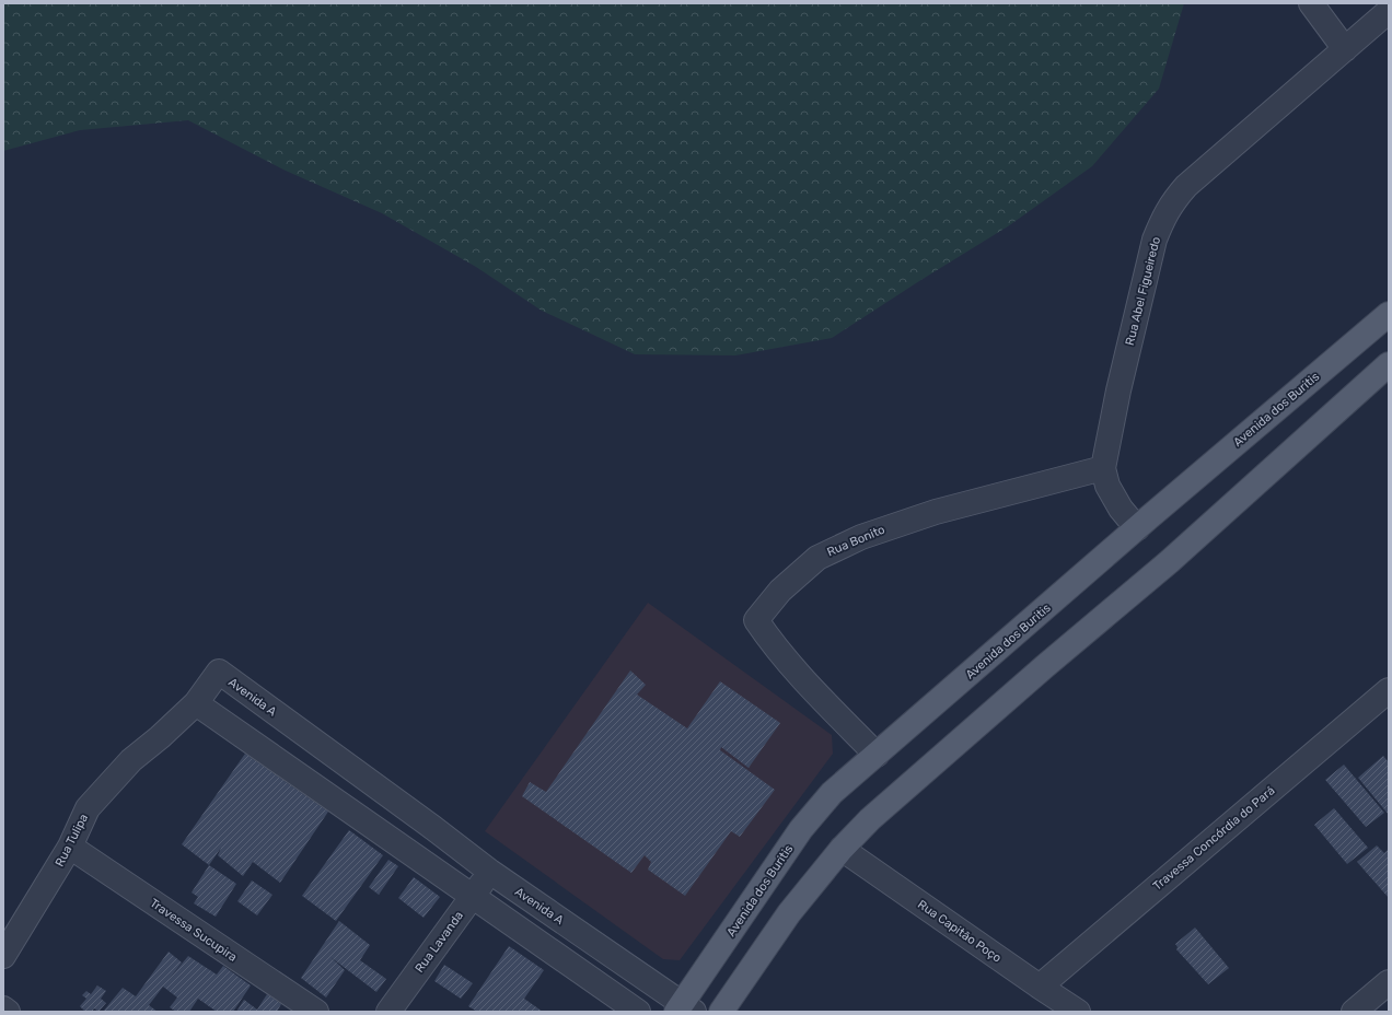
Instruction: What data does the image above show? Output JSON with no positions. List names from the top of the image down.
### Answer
{
  "streets": {
    "main road": ["Avenida dos Buritis"],
    "street": [
      "Rua Abel Figueiredo",
      "Rua Bonito",
      "Avenida A",
      "Travessa Concórdia do Pará",
      "Rua Tulipa",
      "Travessa Sucupira",
      "Rua Capitão Poço",
      "Rua Lavanda"
    ]
  },
  "crossings": [
    ["Rua Abel Figueiredo", "Avenida dos Buritis"],
    ["Rua Abel Figueiredo", "Rua Bonito"],
    ["Avenida dos Buritis", "Rua Bonito"],
    ["Avenida dos Buritis", "Avenida A"],
    ["Avenida A", "Rua Tulipa"],
    ["Avenida A", "Rua Lavanda"],
    ["Travessa Concórdia do Pará", "Rua Capitão Poço"],
    ["Rua Tulipa", "Travessa Sucupira"]
  ]
}
